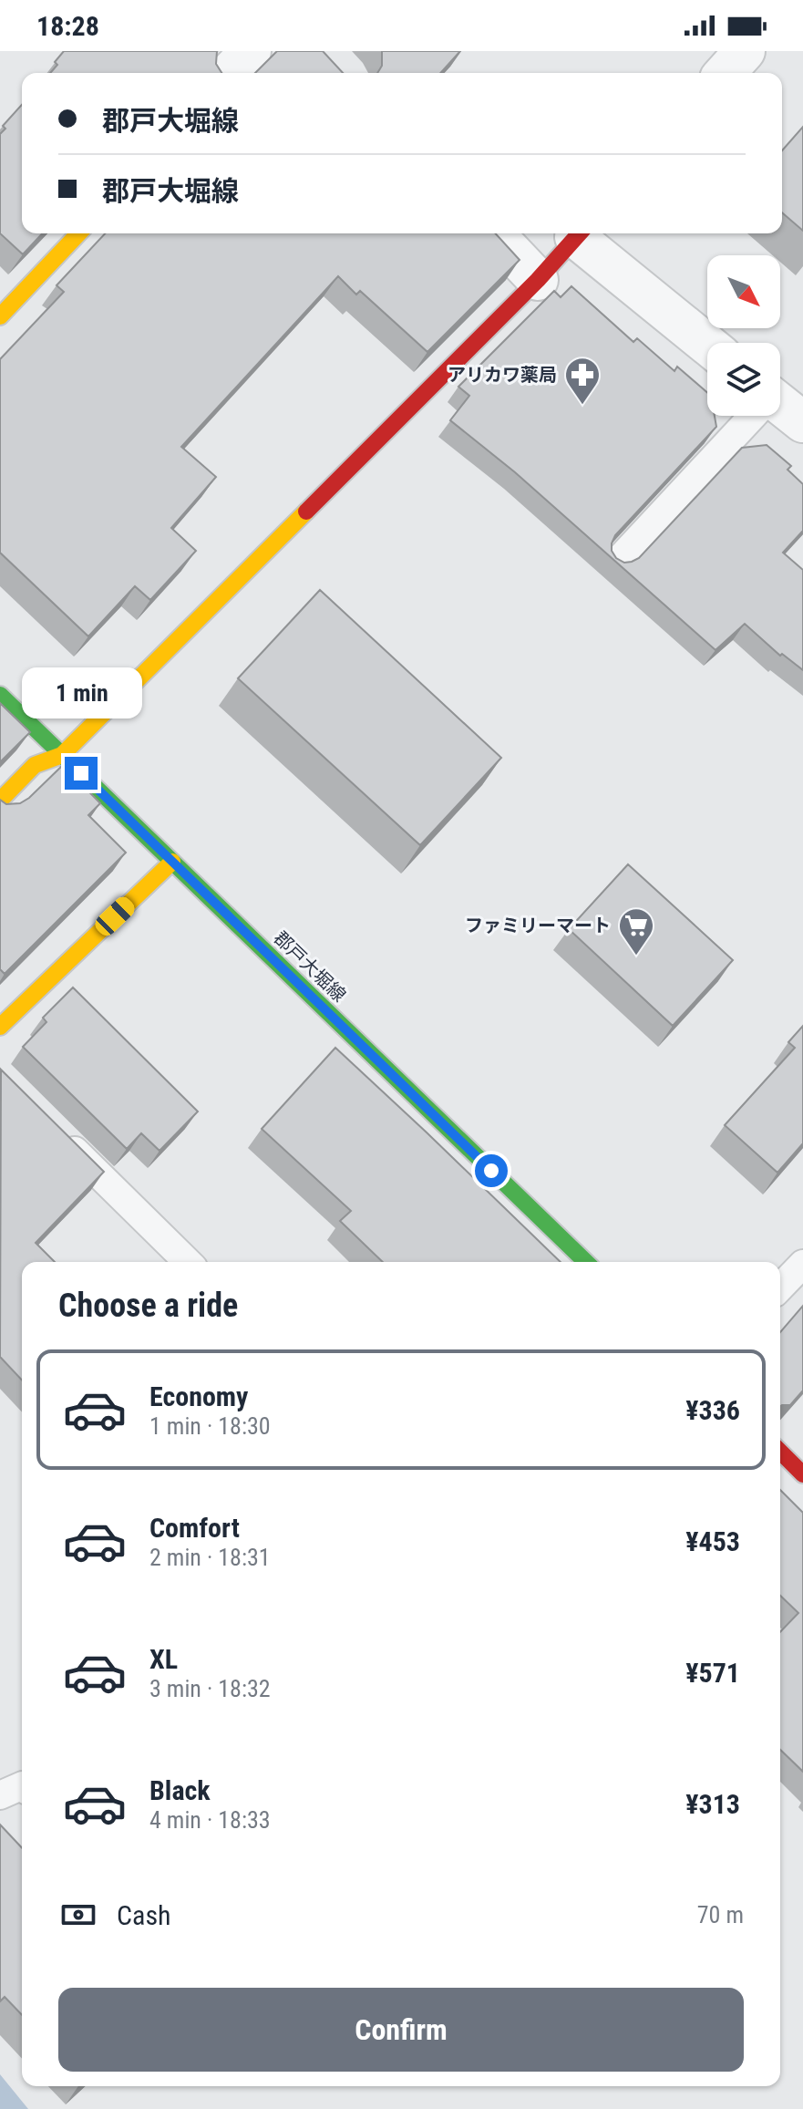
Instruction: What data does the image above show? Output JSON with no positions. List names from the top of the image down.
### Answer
{
  "streets": {
    "street": ["郡戸大堀線"]
  },
  "places": {
    "pharmacy": ["アリカワ薬局"],
    "supermarket": ["ファミリーマート"]
  },
  "north": "bottom right",
  "page": {
    "status": "18:28",
    "banner": ["郡戸大堀線", "郡戸大堀線"],
    "bubble": "1 min",
    "heading": "Choose a ride",
    "list": [
      {
        "name": "Economy",
        "note": "1 min · 18:30",
        "value": "¥336"
      },
      {
        "name": "Comfort",
        "note": "2 min · 18:31",
        "value": "¥453"
      },
      {
        "name": "XL",
        "note": "3 min · 18:32",
        "value": "¥571"
      },
      {
        "name": "Black",
        "note": "4 min · 18:33",
        "value": "¥313"
      }
    ],
    "pay": ["Cash", "70 m"],
    "buttons": "Confirm"
  }
}
